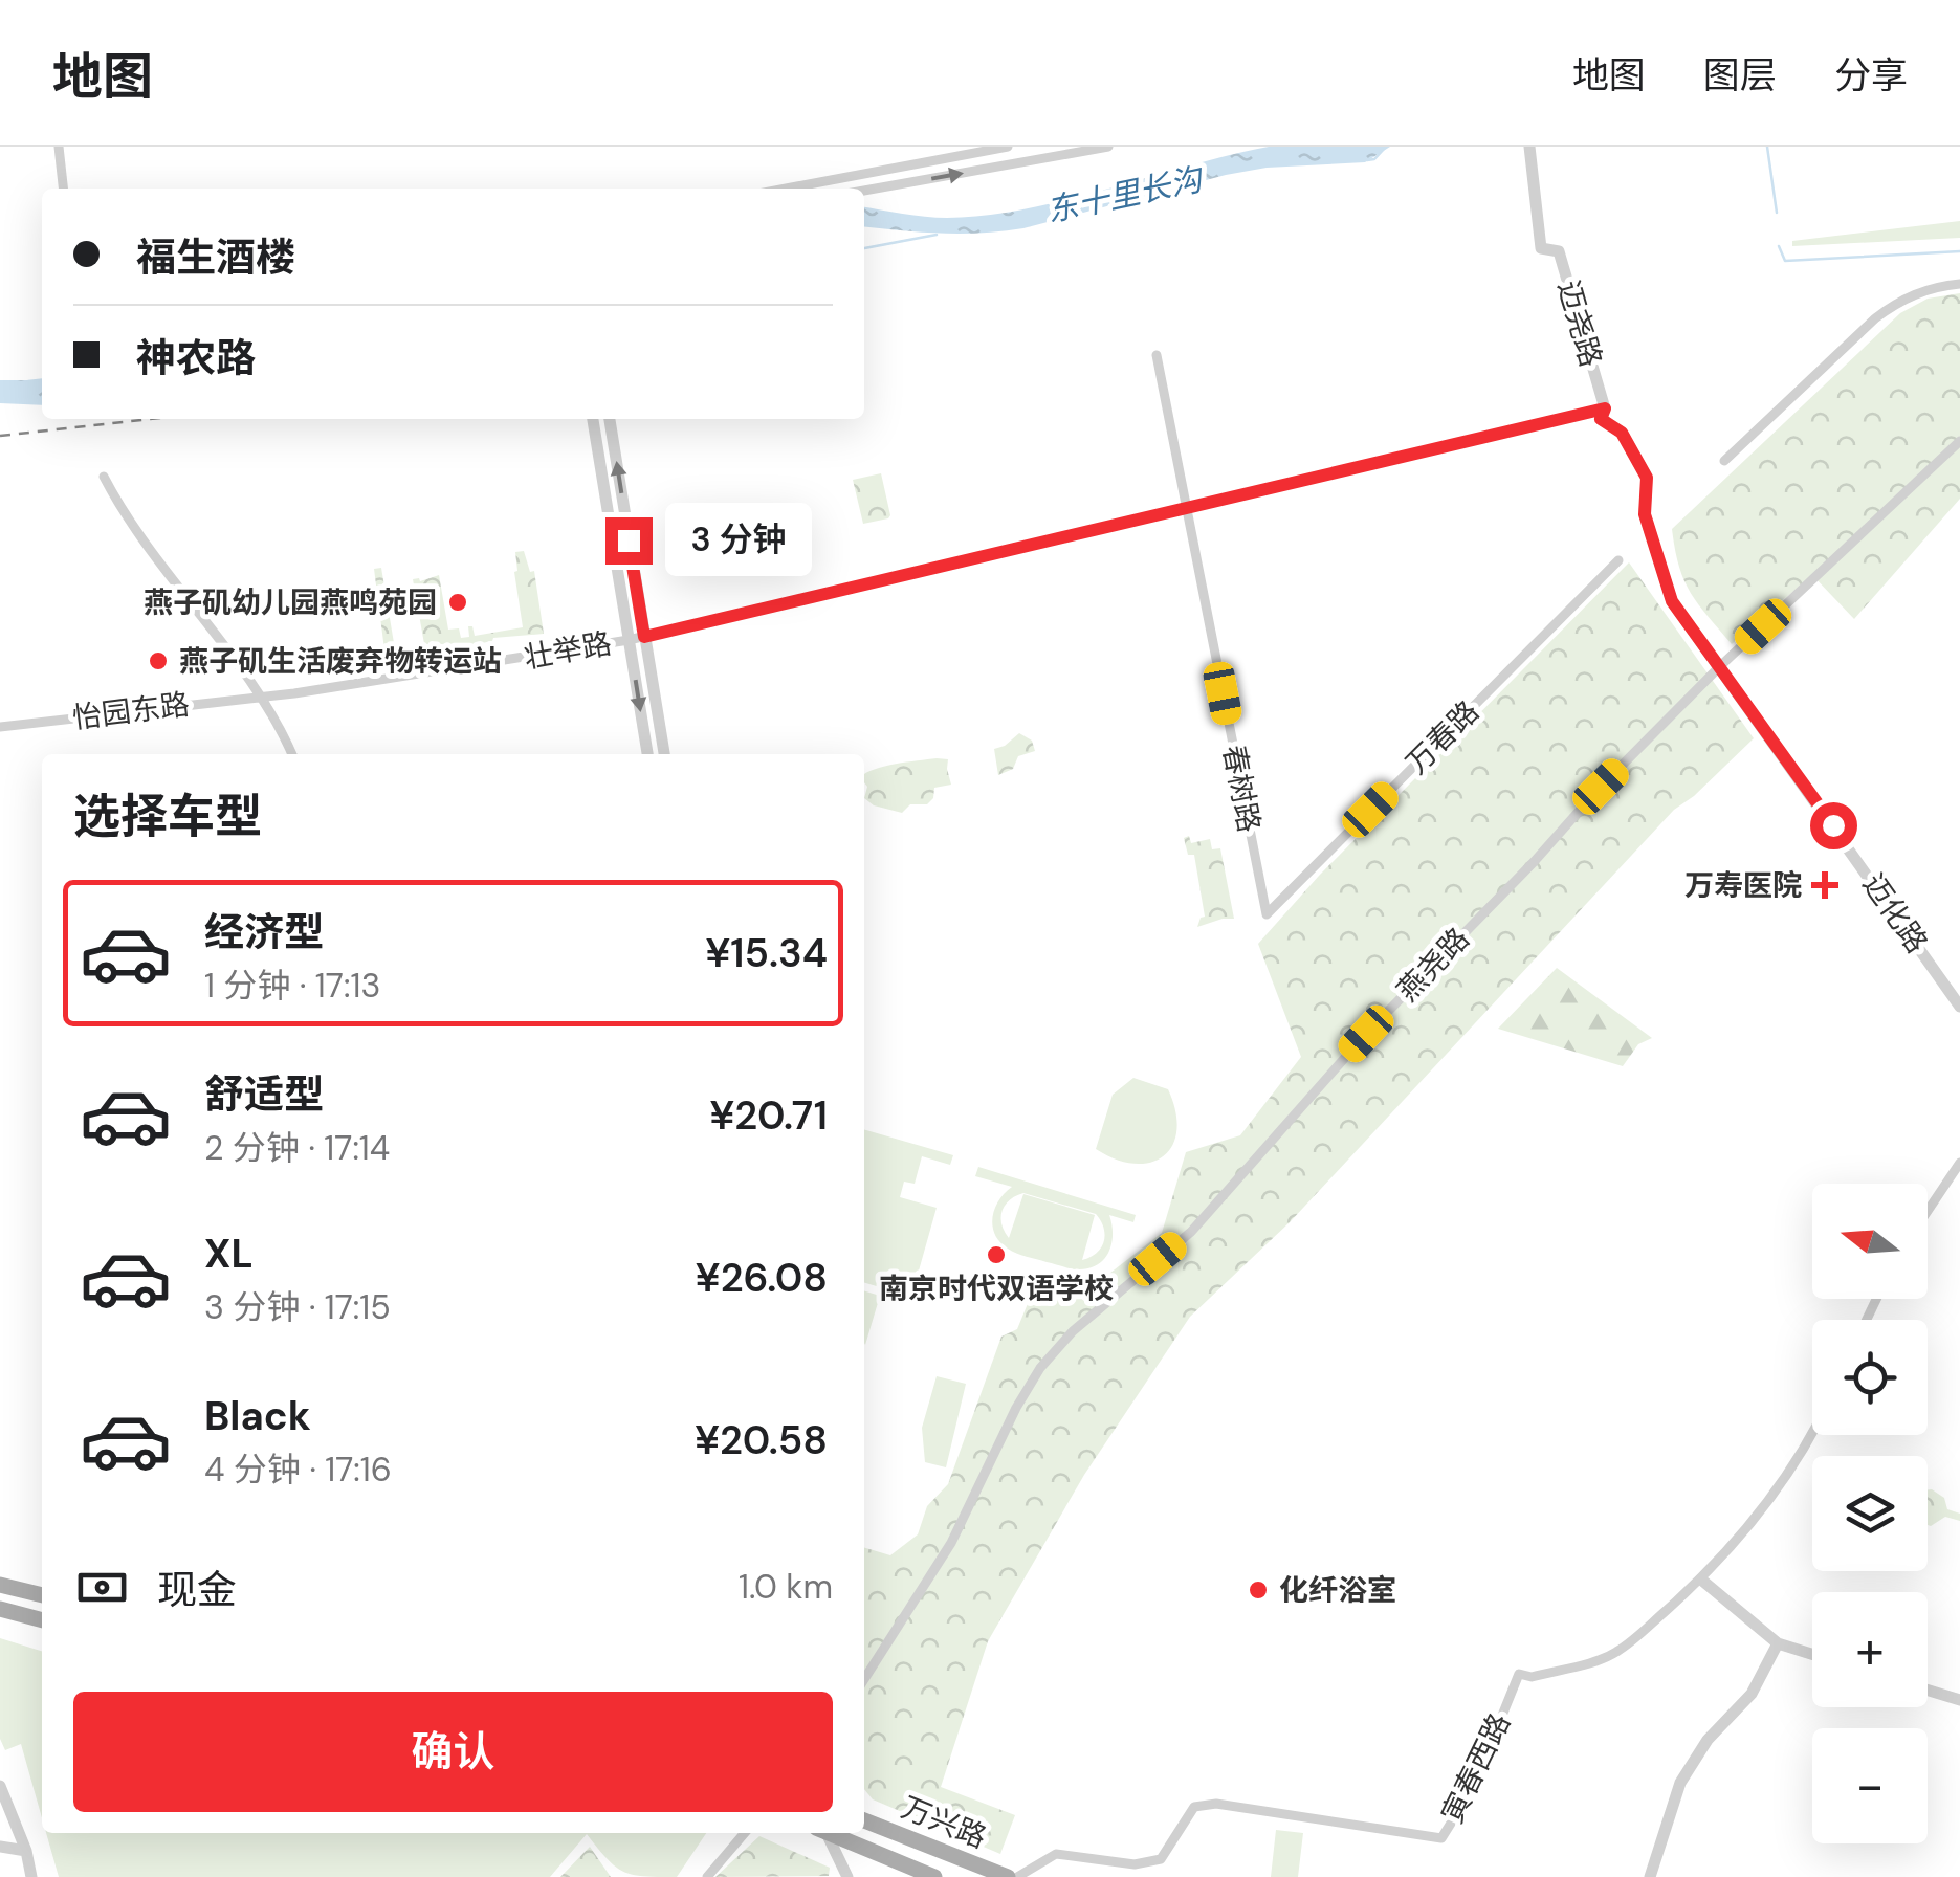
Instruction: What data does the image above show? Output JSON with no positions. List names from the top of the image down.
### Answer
{
  "streets": {
    "main road": ["万兴路"],
    "street": [
      "迈尧路",
      "壮举路",
      "怡园东路",
      "万春路",
      "春树路",
      "迈化路",
      "燕尧路",
      "寅春西路"
    ]
  },
  "crossings": [
    ["迈尧路", "壮举路"],
    ["迈尧路", "迈化路"],
    ["迈尧路", "燕尧路"],
    ["壮举路", "怡园东路"],
    ["壮举路", "春树路"],
    ["万春路", "春树路"],
    ["迈化路", "燕尧路"]
  ],
  "water": ["东十里长沟"],
  "places": {
    "other": [
      "燕子矶幼儿园燕鸣苑园",
      "燕子矶生活废弃物转运站",
      "南京时代双语学校",
      "化纤浴室"
    ],
    "health": ["万寿医院"]
  },
  "north": "left",
  "page": {
    "header": "地图",
    "nav": ["地图", "图层", "分享"],
    "banner": ["福生酒楼", "神农路"],
    "bubble": "3 分钟",
    "heading": "选择车型",
    "list": [
      {
        "name": "经济型",
        "note": "1 分钟 · 17:13",
        "value": "¥15.34"
      },
      {
        "name": "舒适型",
        "note": "2 分钟 · 17:14",
        "value": "¥20.71"
      },
      {
        "name": "XL",
        "note": "3 分钟 · 17:15",
        "value": "¥26.08"
      },
      {
        "name": "Black",
        "note": "4 分钟 · 17:16",
        "value": "¥20.58"
      }
    ],
    "map_buttons": ["+", "−"],
    "pay": ["现金", "1.0 km"],
    "buttons": "确认"
  }
}
